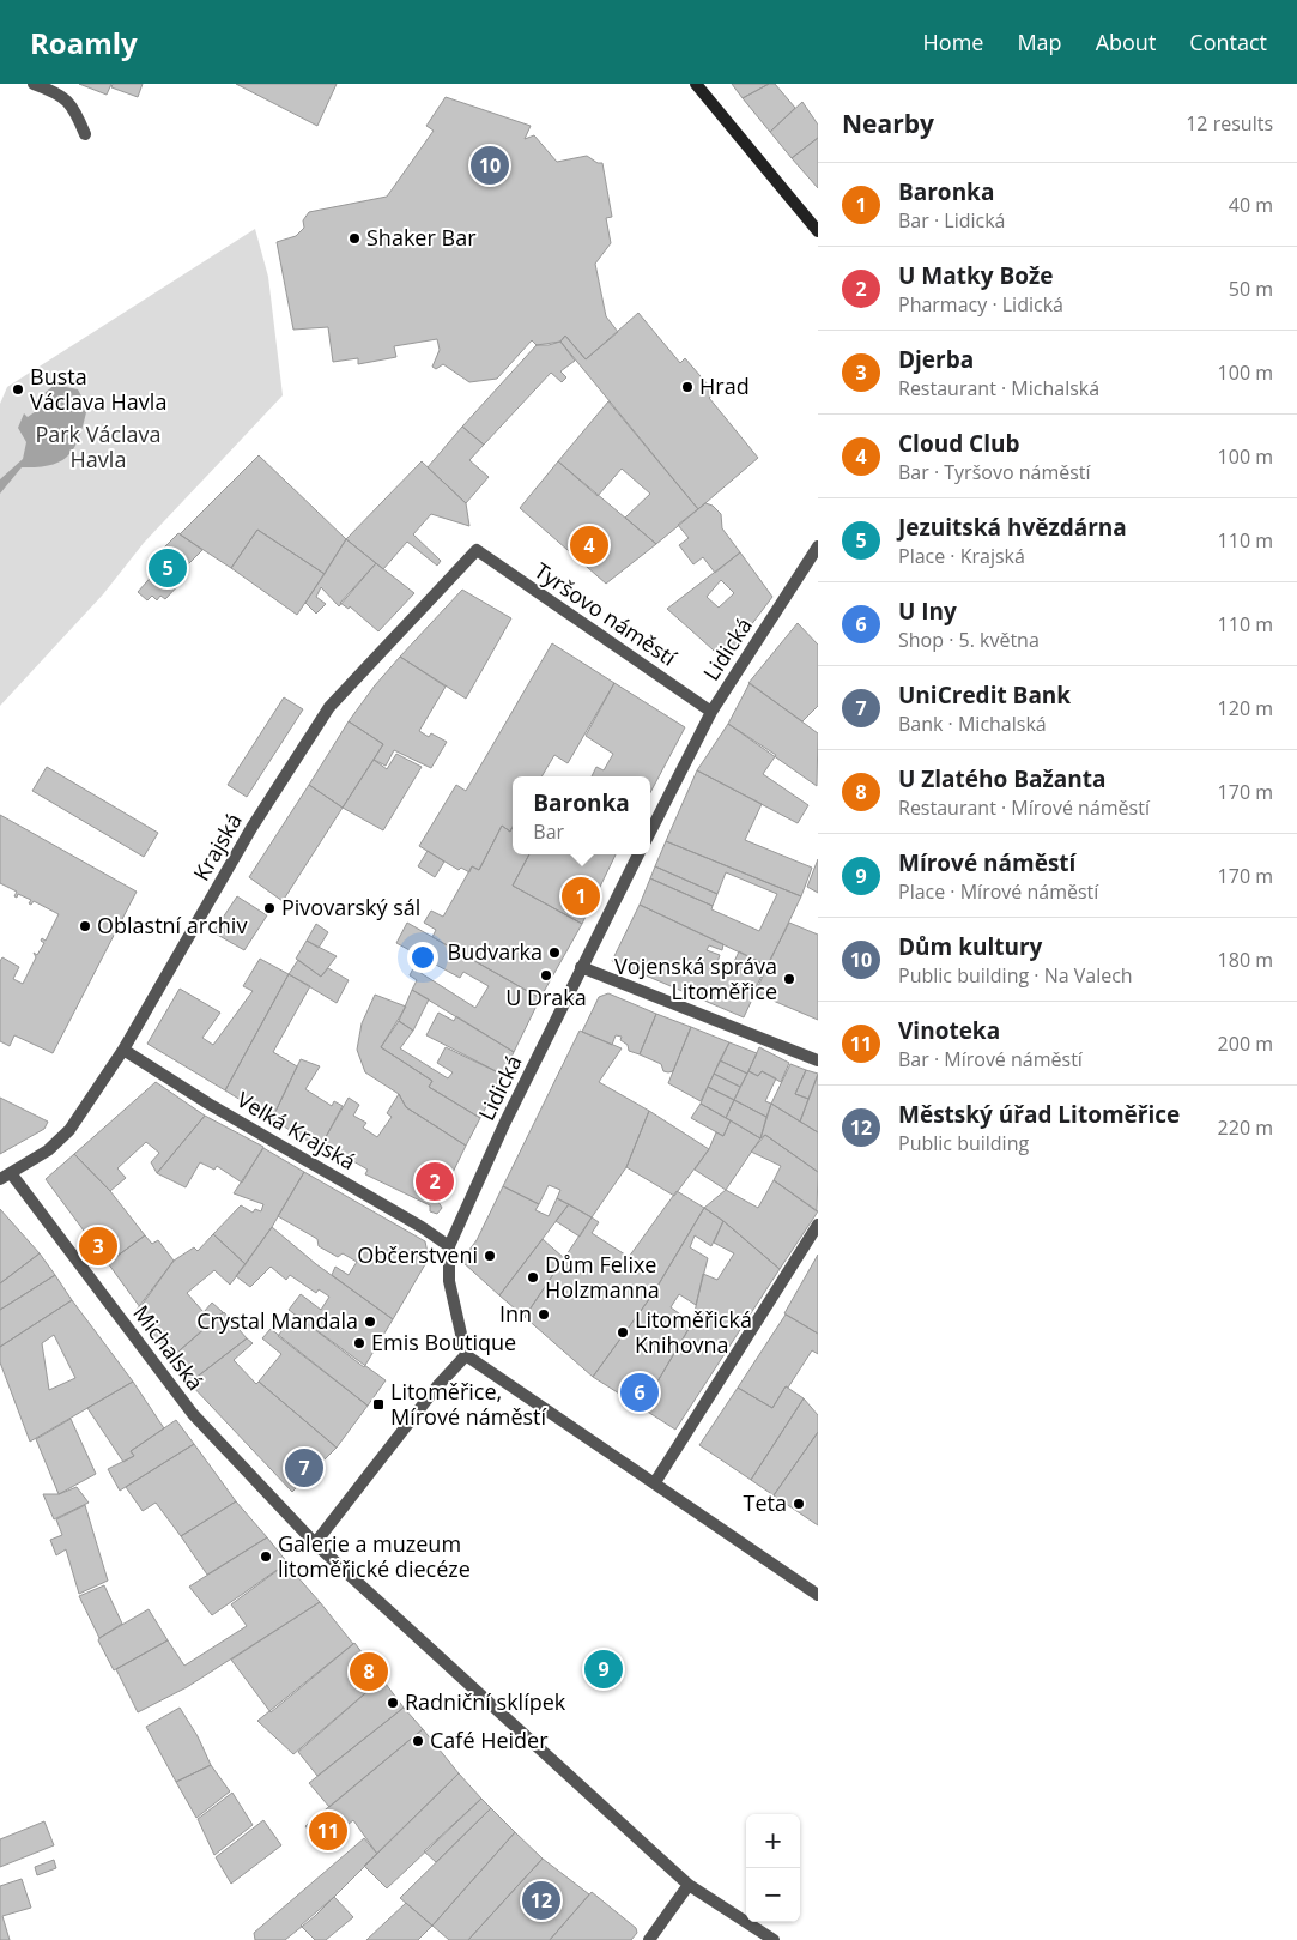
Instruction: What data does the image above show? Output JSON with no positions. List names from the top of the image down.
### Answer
{
  "streets": {
    "street": [
      "Tyršovo náměstí",
      "Lidická",
      "Krajská",
      "Velká Krajská",
      "Michalská"
    ]
  },
  "crossings": [
    ["Tyršovo náměstí", "Lidická"],
    ["Tyršovo náměstí", "Krajská"],
    ["Lidická", "Velká Krajská"],
    ["Krajská", "Velká Krajská"],
    ["Krajská", "Michalská"]
  ],
  "parks": ["Park Václava Havla"],
  "places": {
    "other": [
      "Shaker Bar",
      "Hrad",
      "Busta Václava Havla",
      "Pivovarský sál",
      "Oblastní archiv",
      "Budvarka",
      "U Draka",
      "Vojenská správa Litoměřice",
      "Občerstveni",
      "Dům Felixe Holzmanna",
      "Inn",
      "Crystal Mandala",
      "Litoměřická Knihovna",
      "Emis Boutique",
      "Teta",
      "Galerie a muzeum litoměřické diecéze",
      "Radniční sklípek",
      "Café Heider"
    ],
    "transit": ["Litoměřice, Mírové náměstí"]
  },
  "page": {
    "header": "Roamly",
    "nav": [
      "Home",
      "Map",
      "About",
      "Contact"
    ],
    "heading": ["Nearby", "12 results"],
    "pins": [
      "10",
      "4",
      "5",
      "1",
      "2",
      "3",
      "6",
      "7",
      "9",
      "8",
      "11",
      "12"
    ],
    "list": [
      {
        "mark": "1",
        "name": "Baronka",
        "note": "Bar · Lidická",
        "value": "40 m"
      },
      {
        "mark": "2",
        "name": "U Matky Bože",
        "note": "Pharmacy · Lidická",
        "value": "50 m"
      },
      {
        "mark": "3",
        "name": "Djerba",
        "note": "Restaurant · Michalská",
        "value": "100 m"
      },
      {
        "mark": "4",
        "name": "Cloud Club",
        "note": "Bar · Tyršovo náměstí",
        "value": "100 m"
      },
      {
        "mark": "5",
        "name": "Jezuitská hvězdárna",
        "note": "Place · Krajská",
        "value": "110 m"
      },
      {
        "mark": "6",
        "name": "U Iny",
        "note": "Shop · 5. května",
        "value": "110 m"
      },
      {
        "mark": "7",
        "name": "UniCredit Bank",
        "note": "Bank · Michalská",
        "value": "120 m"
      },
      {
        "mark": "8",
        "name": "U Zlatého Bažanta",
        "note": "Restaurant · Mírové náměstí",
        "value": "170 m"
      },
      {
        "mark": "9",
        "name": "Mírové náměstí",
        "note": "Place · Mírové náměstí",
        "value": "170 m"
      },
      {
        "mark": "10",
        "name": "Dům kultury",
        "note": "Public building · Na Valech",
        "value": "180 m"
      },
      {
        "mark": "11",
        "name": "Vinoteka",
        "note": "Bar · Mírové náměstí",
        "value": "200 m"
      },
      {
        "mark": "12",
        "name": "Městský úřad Litoměřice",
        "note": "Public building",
        "value": "220 m"
      }
    ],
    "popup": ["Baronka", "Bar"],
    "map_buttons": ["+", "−"]
  }
}
